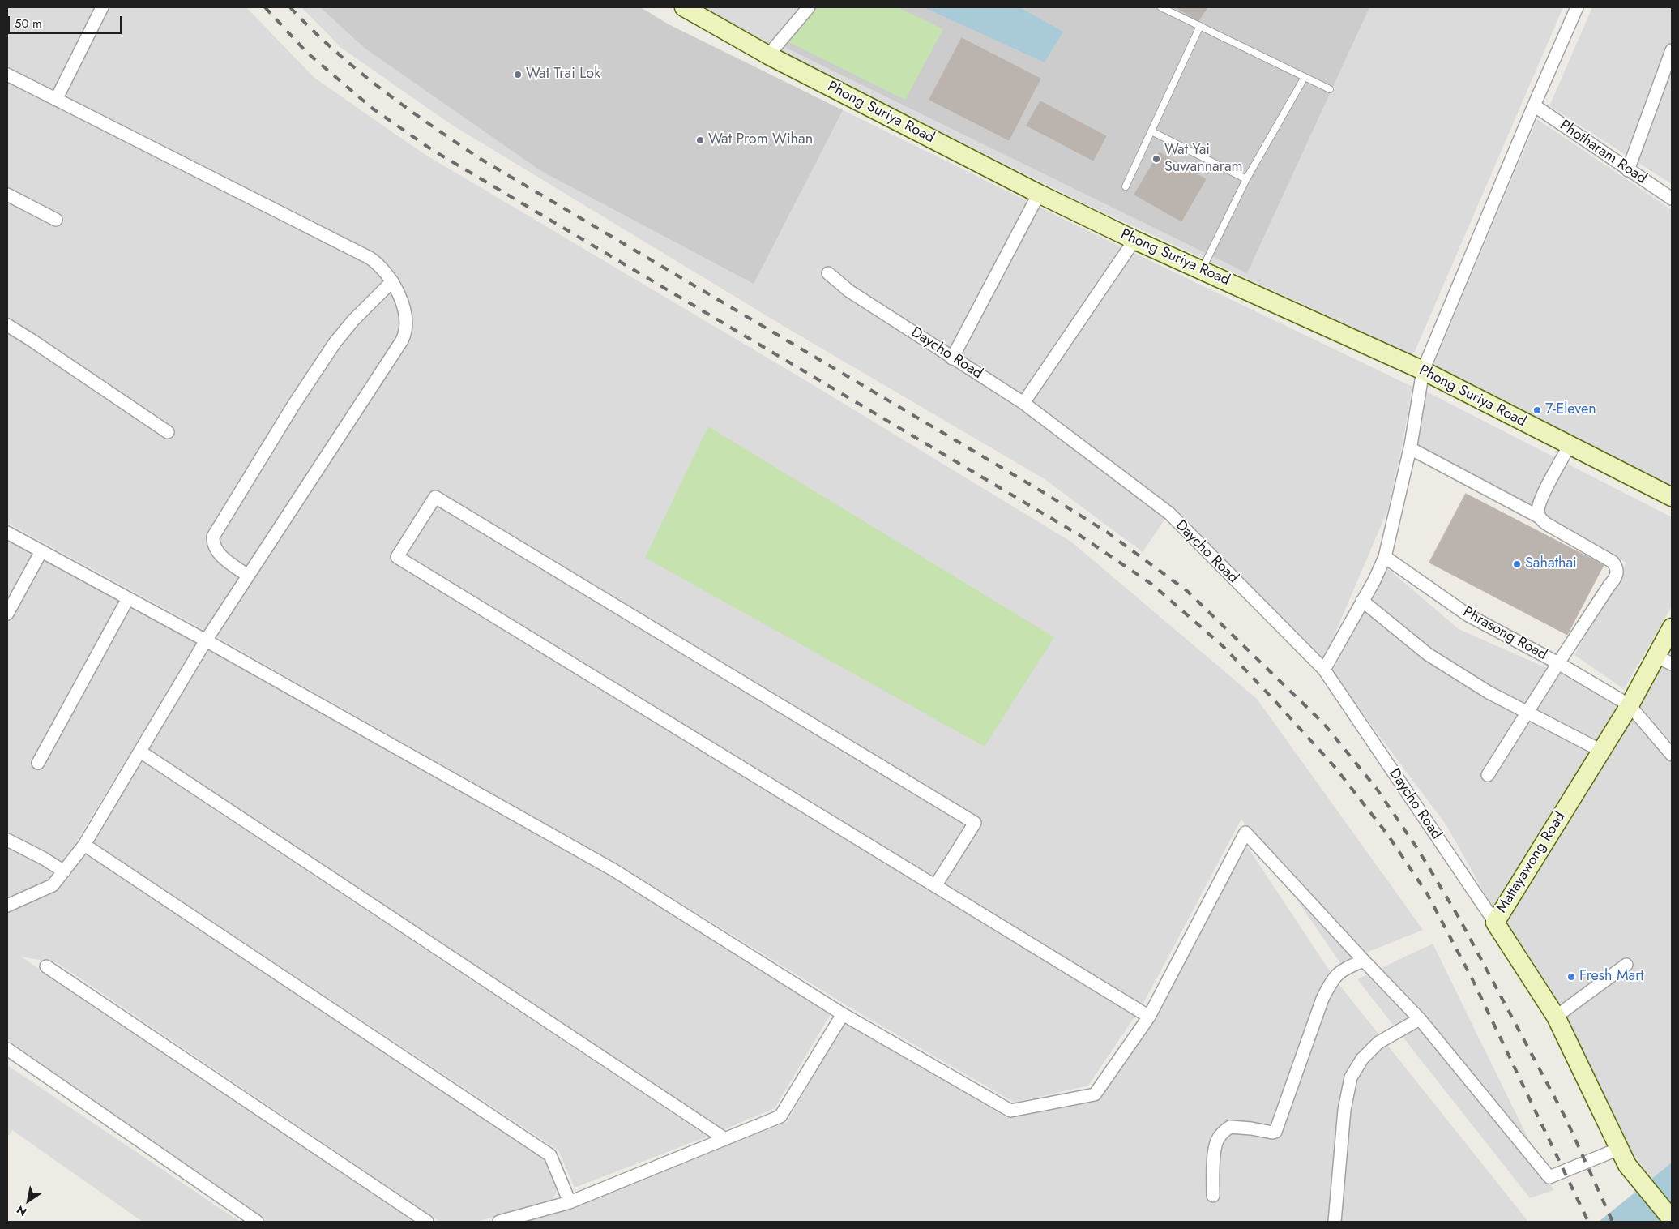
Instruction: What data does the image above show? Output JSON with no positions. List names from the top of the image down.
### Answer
{
  "streets": {
    "main road": ["Phong Suriya Road", "Mattayawong Road"],
    "street": ["Photharam Road", "Daycho Road", "Phrasong Road"]
  },
  "crossings": [
    ["Daycho Road", "Mattayawong Road"],
    ["Phrasong Road", "Mattayawong Road"]
  ],
  "places": [
    "Wat Trai Lok",
    "Wat Prom Wihan",
    "Wat Yai Suwannaram",
    "7-Eleven",
    "Sahathai",
    "Fresh Mart"
  ],
  "scale_bar": "50 m",
  "north": "bottom left"
}
